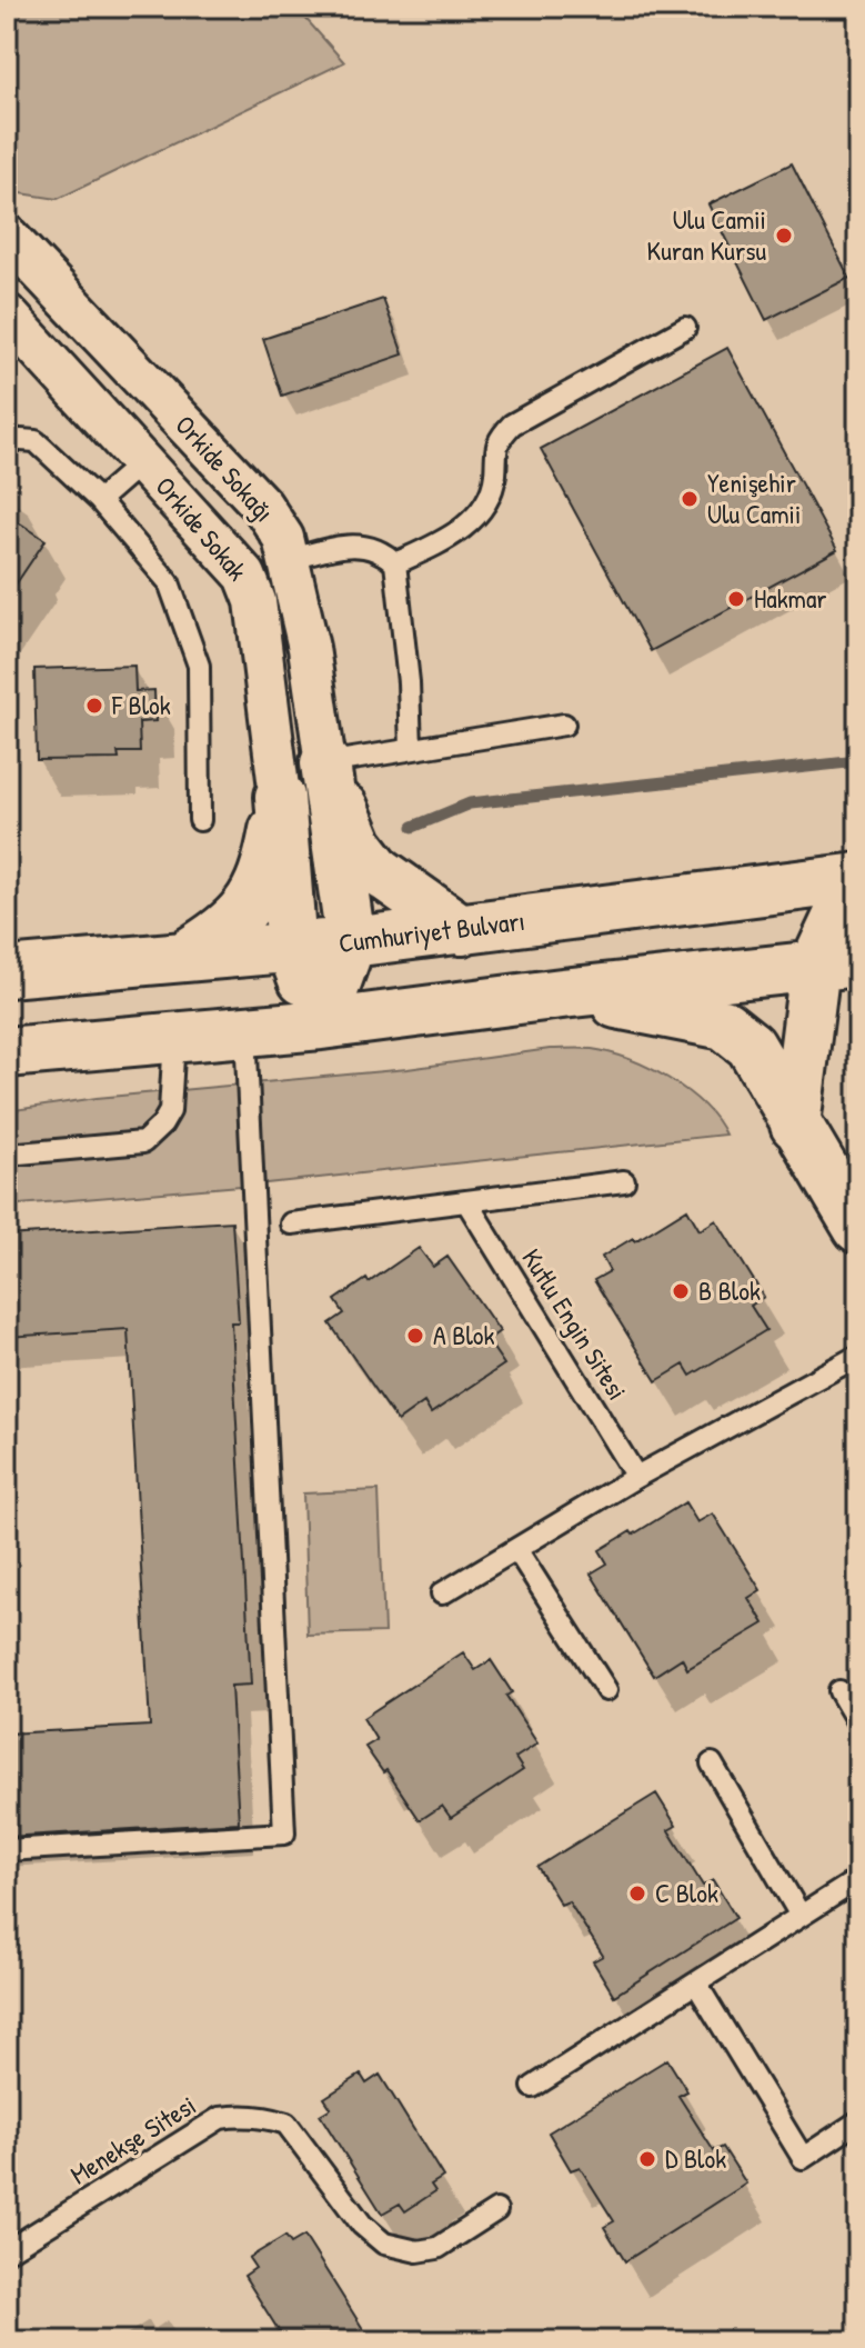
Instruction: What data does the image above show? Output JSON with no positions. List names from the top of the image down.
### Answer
{
  "streets": {
    "street": ["Orkide Sokağı", "Orkide Sokak", "Cumhuriyet Bulvarı"],
    "lane": ["Kutlu Engin Sitesi", "Menekşe Sitesi"]
  },
  "places": [
    "Ulu Camii Kuran Kursu",
    "Yenişehir Ulu Camii",
    "Hakmar",
    "F Blok",
    "B Blok",
    "A Blok",
    "C Blok",
    "D Blok"
  ]
}
